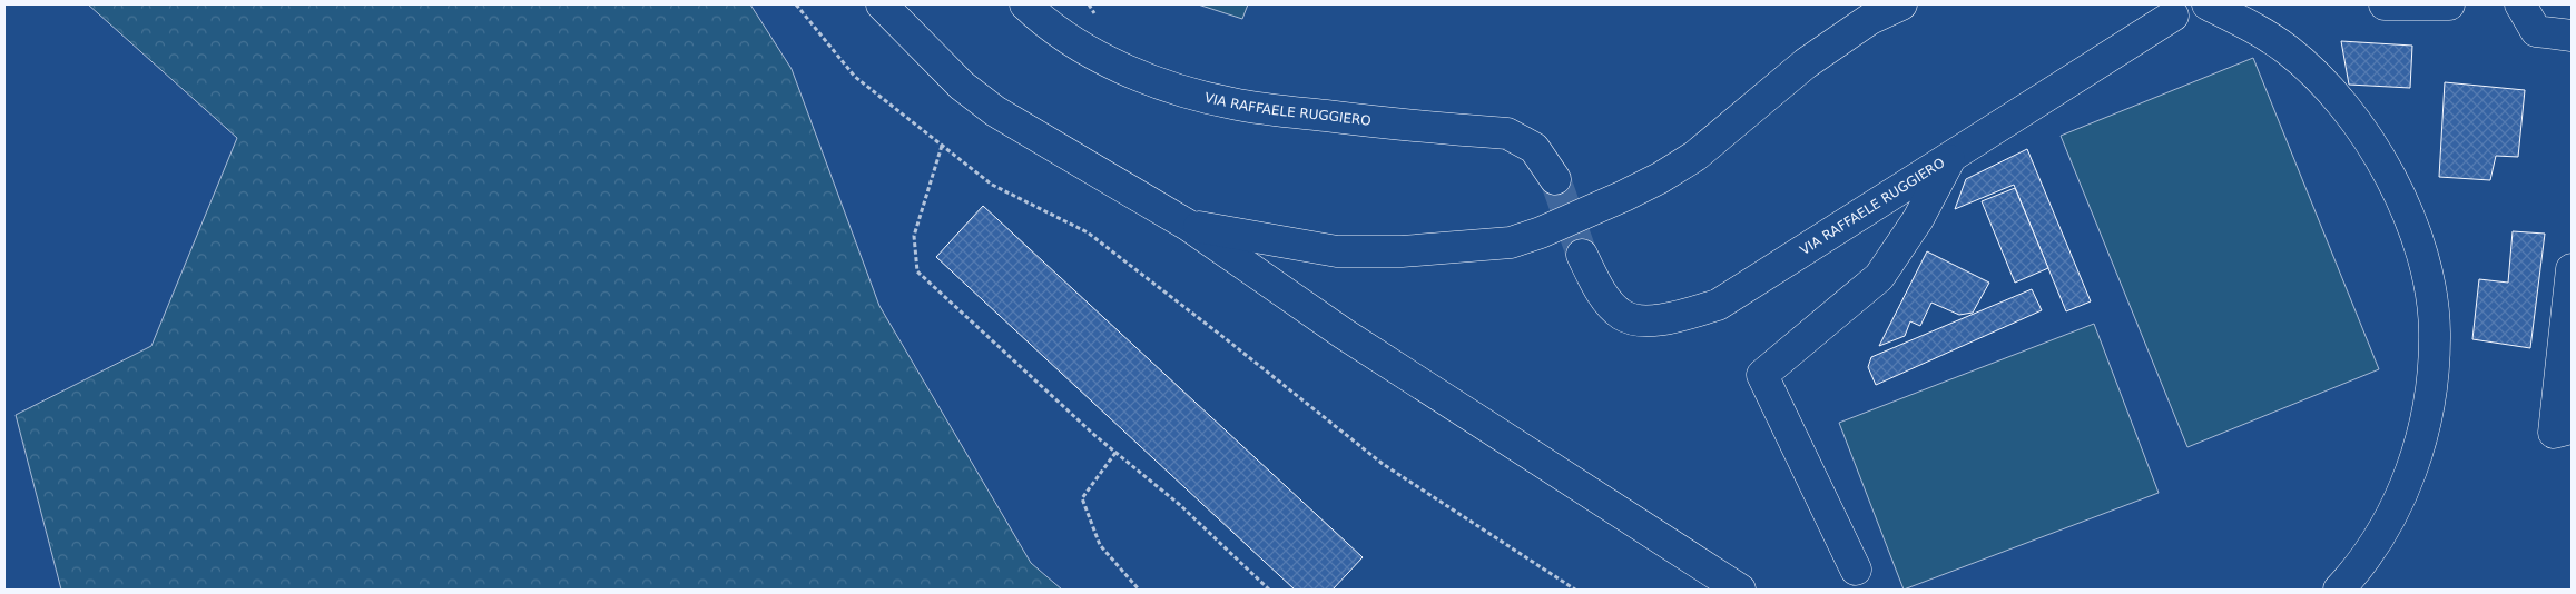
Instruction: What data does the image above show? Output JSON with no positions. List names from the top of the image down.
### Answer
{
  "streets": {
    "main road": ["VIA RAFFAELE RUGGIERO"]
  }
}
